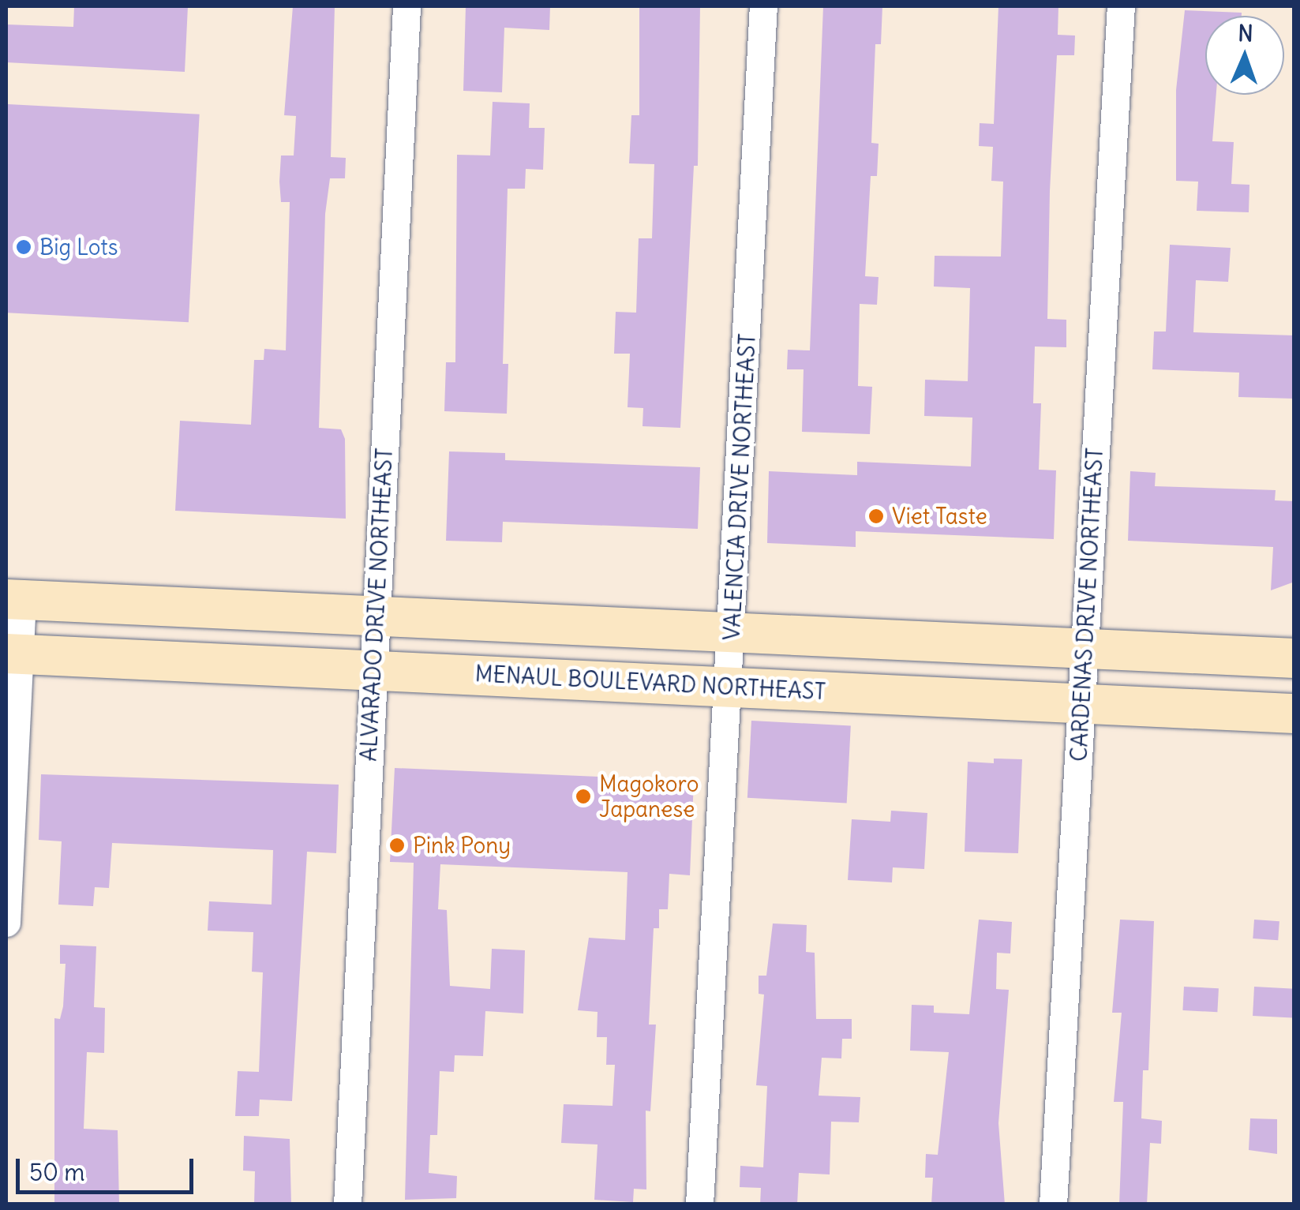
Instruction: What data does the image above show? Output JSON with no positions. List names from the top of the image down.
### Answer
{
  "streets": {
    "main road": ["MENAUL BOULEVARD NORTHEAST"],
    "street": ["VALENCIA DRIVE NORTHEAST", "ALVARADO DRIVE NORTHEAST", "CARDENAS DRIVE NORTHEAST"]
  },
  "crossings": [
    ["VALENCIA DRIVE NORTHEAST", "MENAUL BOULEVARD NORTHEAST"],
    ["ALVARADO DRIVE NORTHEAST", "MENAUL BOULEVARD NORTHEAST"],
    ["CARDENAS DRIVE NORTHEAST", "MENAUL BOULEVARD NORTHEAST"]
  ],
  "places": [
    "Big Lots",
    "Viet Taste",
    "Magokoro Japanese",
    "Pink Pony"
  ],
  "scale_bar": "50 m",
  "north": "top"
}
